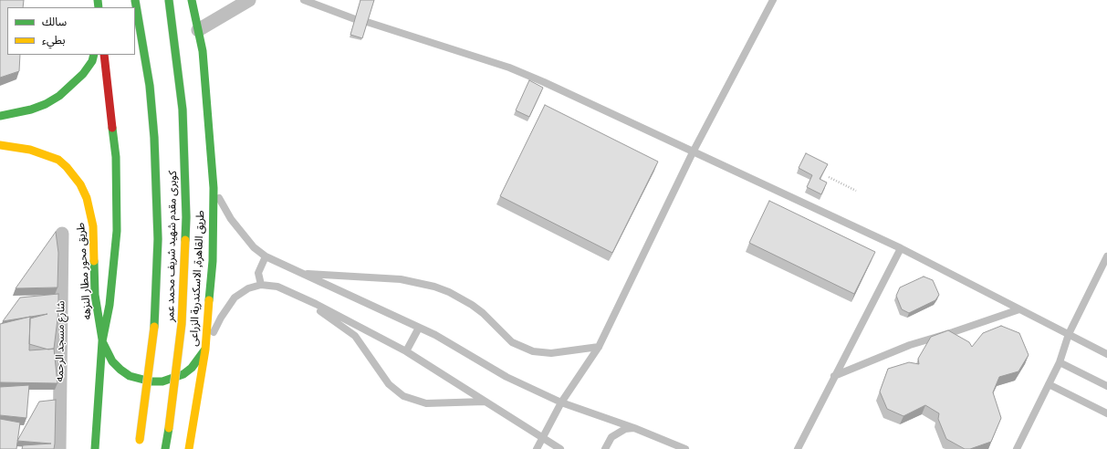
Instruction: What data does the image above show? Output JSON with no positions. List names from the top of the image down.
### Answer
{
  "streets": {
    "main road": ["كوبرى مقدم شهيد شريف محمد عمر", "طريق محور مطار النزهه", "طريق القاهرة, الاسكندرية الزراعى"],
    "street": ["شارع مسجد الرحمه"]
  },
  "legend": ["سالك", "بطيء"]
}
